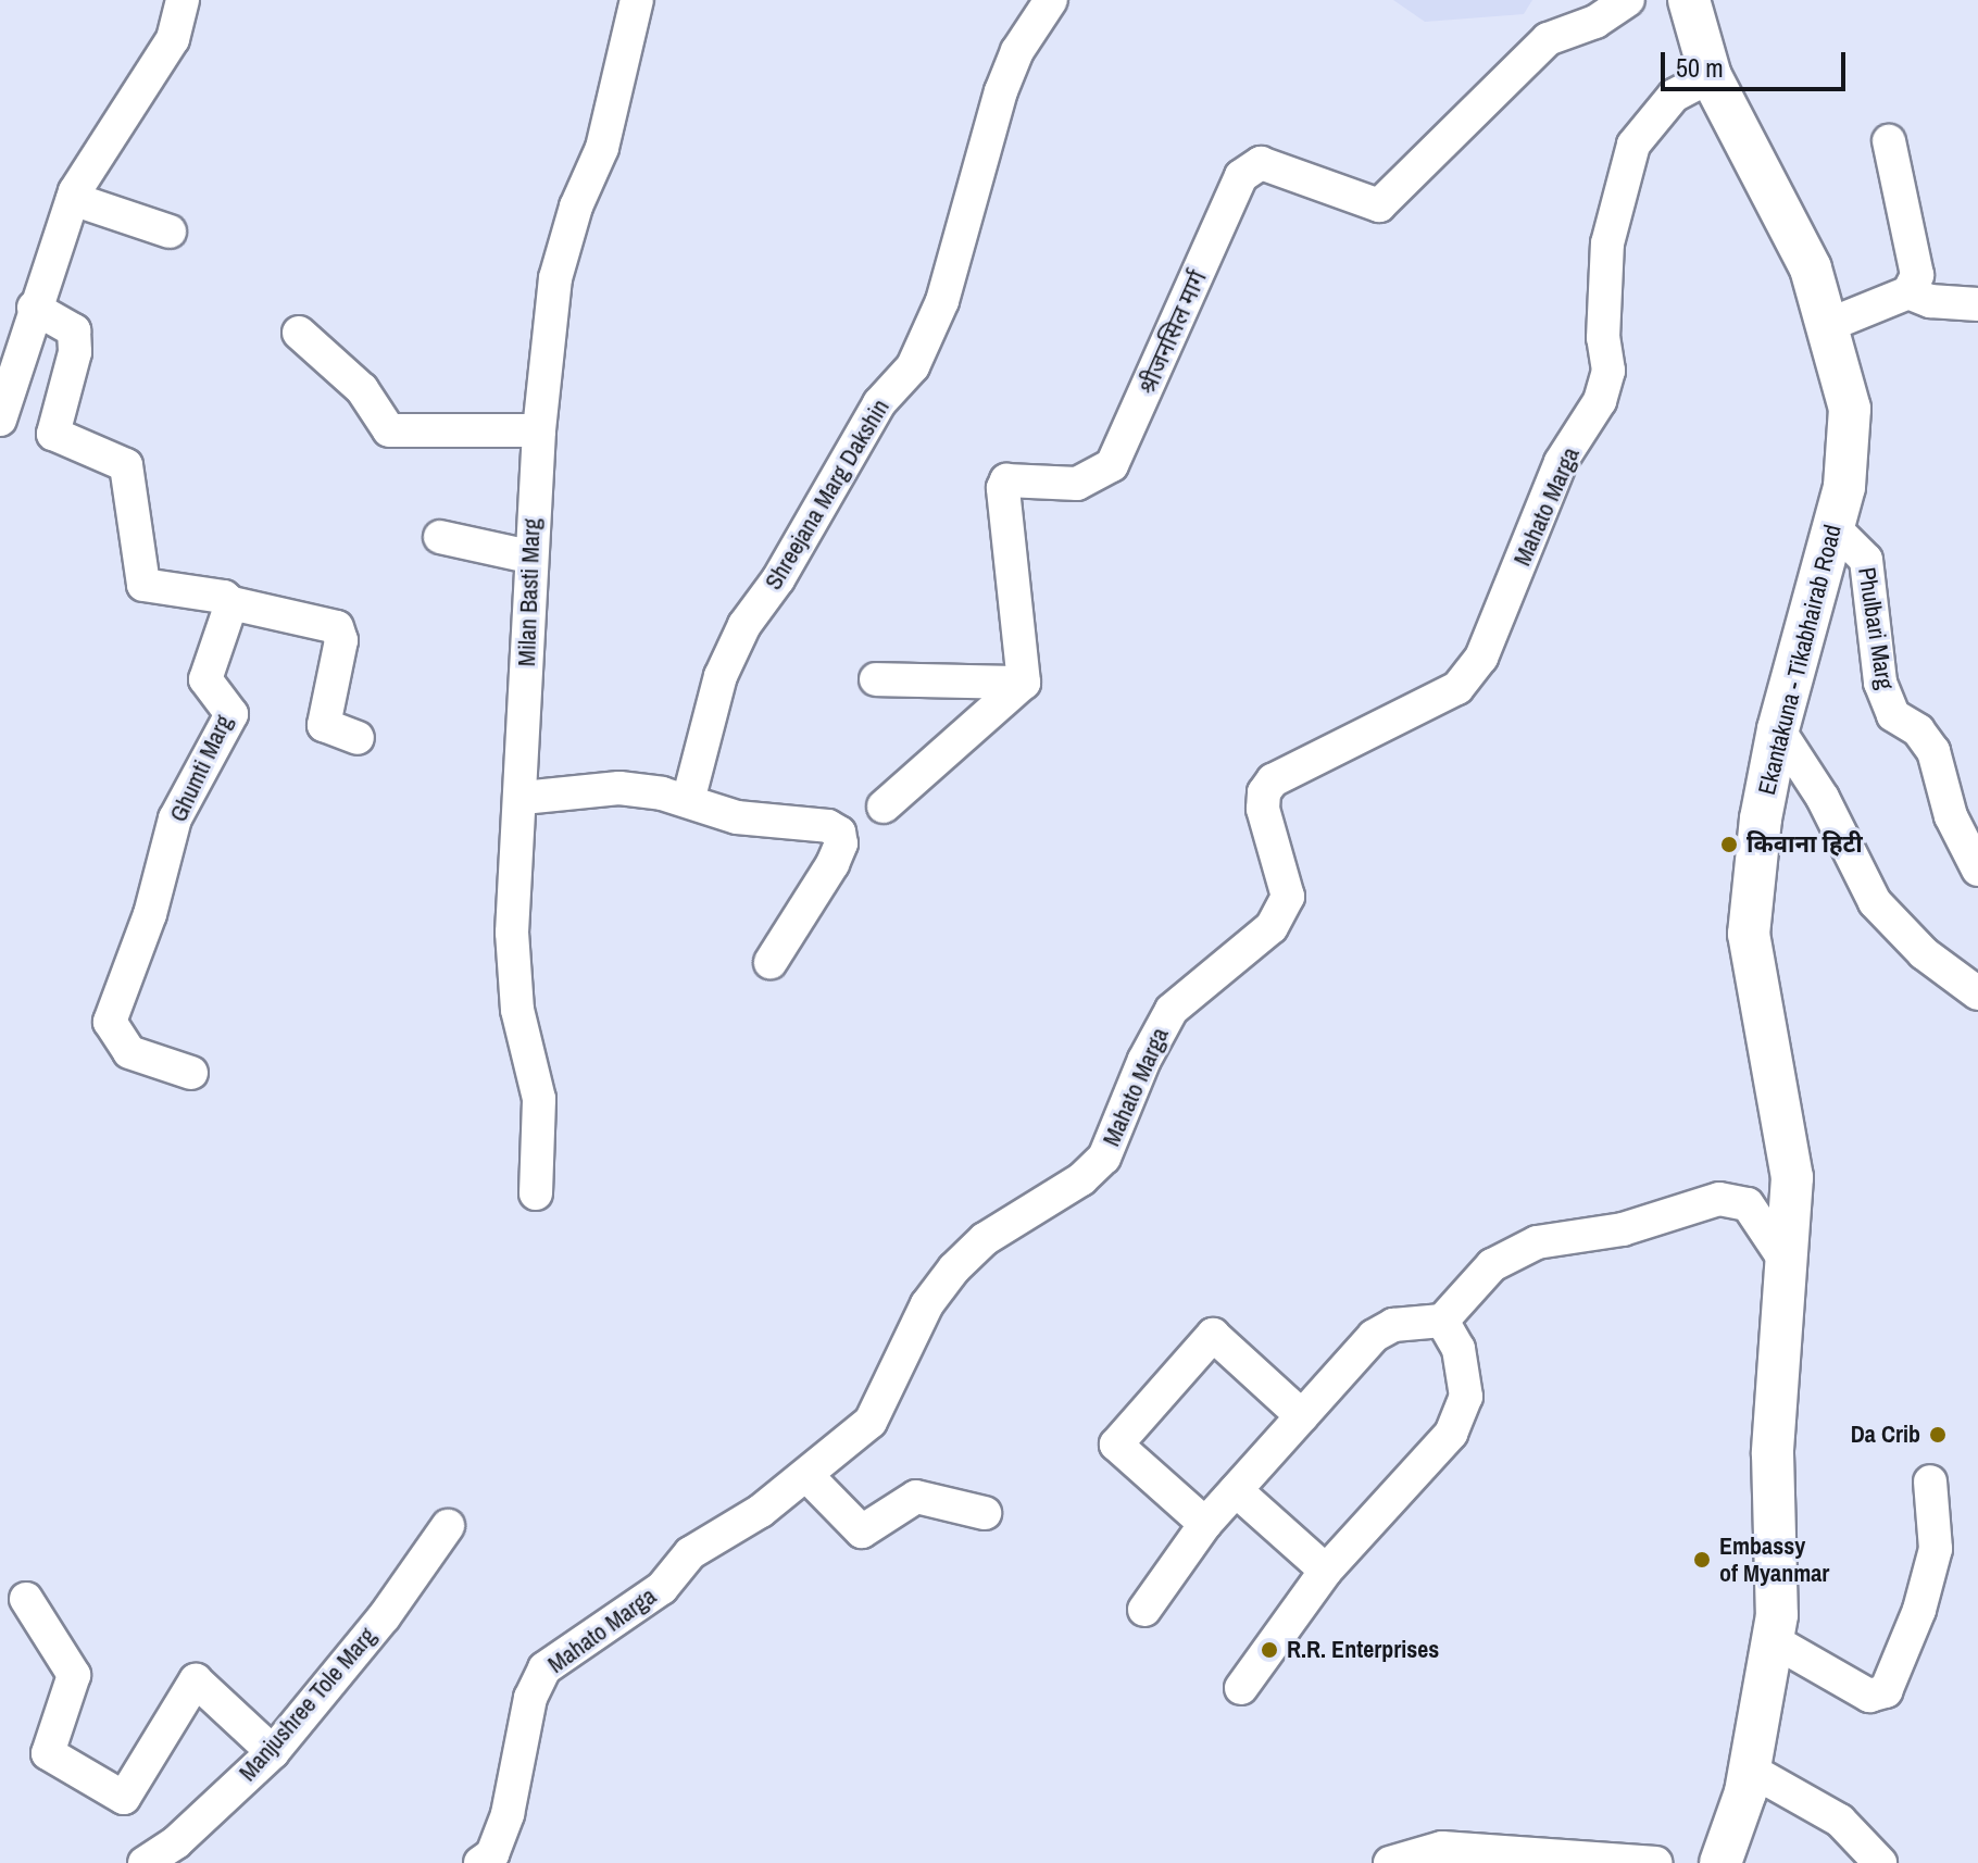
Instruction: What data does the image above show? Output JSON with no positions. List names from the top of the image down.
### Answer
{
  "streets": {
    "main road": ["Ekantakuna - Tikabhairab Road"],
    "street": [
      "श्रीजनसिल मार्ग",
      "Shreejana Marg Dakshin",
      "Mahato Marga",
      "Milan Basti Marg",
      "Phulbari Marg",
      "Ghumti Marg",
      "Manjushree Tole Marg"
    ]
  },
  "crossings": [
    ["Mahato Marga", "Ekantakuna - Tikabhairab Road"],
    ["Phulbari Marg", "Ekantakuna - Tikabhairab Road"]
  ],
  "places": [
    "किवाना हिटी",
    "Da Crib",
    "Embassy of Myanmar",
    "R.R. Enterprises"
  ],
  "scale_bar": "50 m"
}
